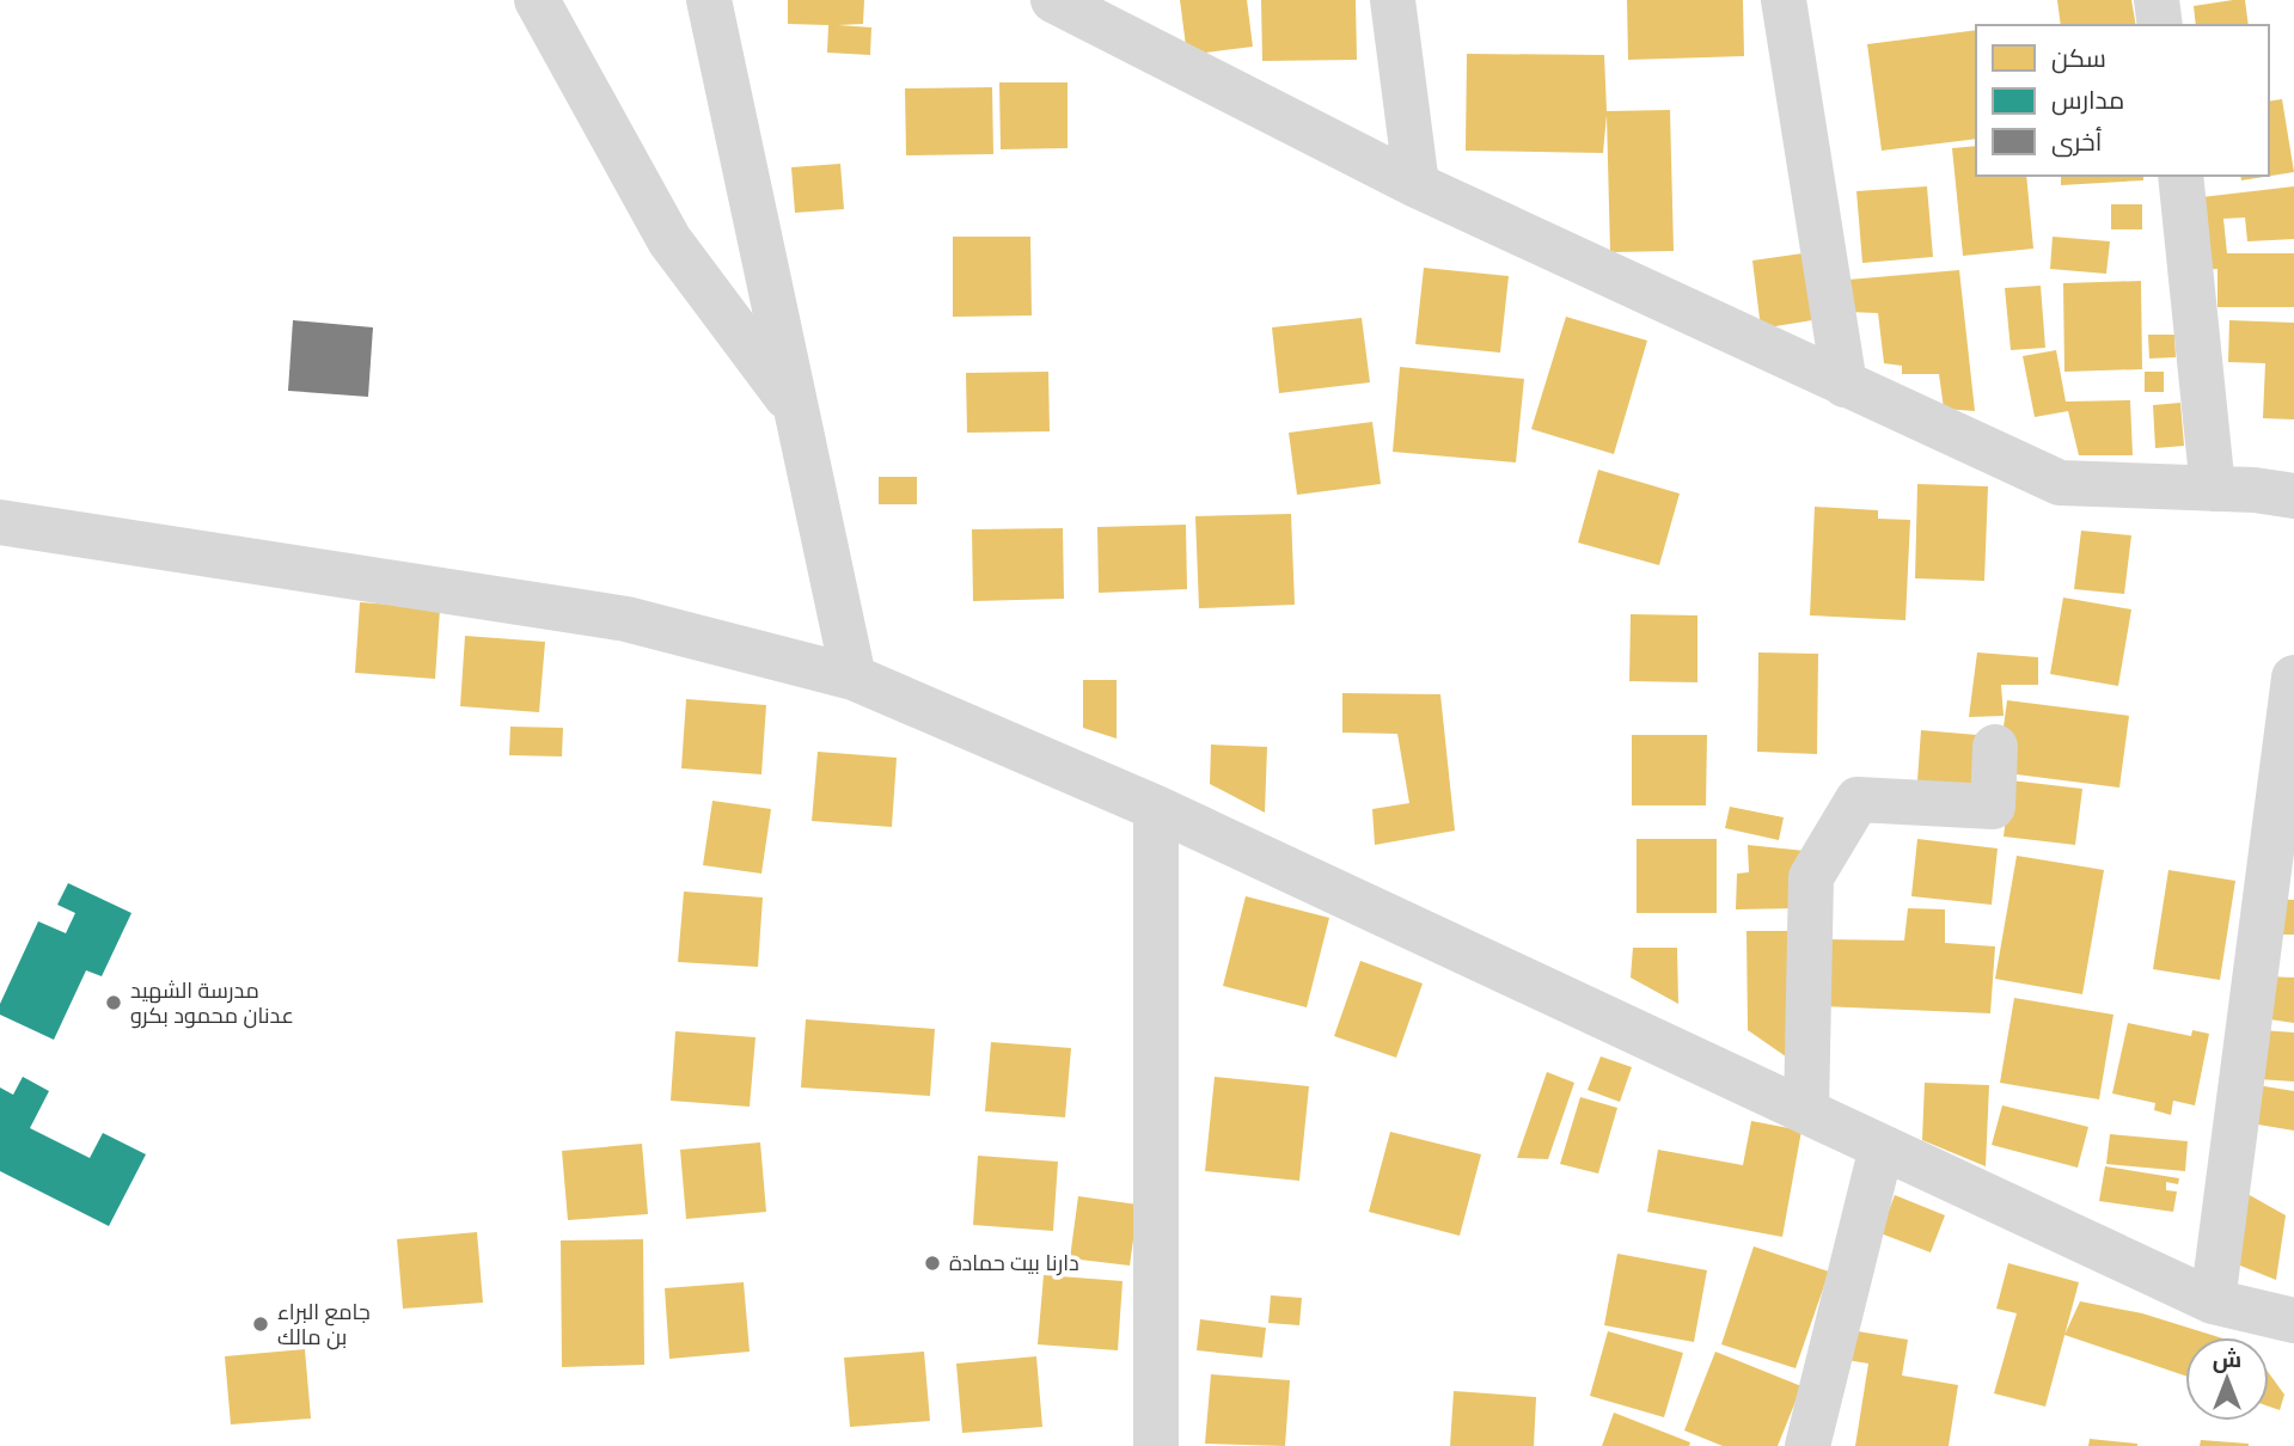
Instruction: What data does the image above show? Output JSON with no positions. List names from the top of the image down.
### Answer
{
  "places": ["مدرسة الشهيد عدنان محمود بكرو", "دارنا بيت حمادة", "جامع البراء بن مالك"],
  "legend": ["سكن", "مدارس", "أخرى"],
  "north": "top"
}
